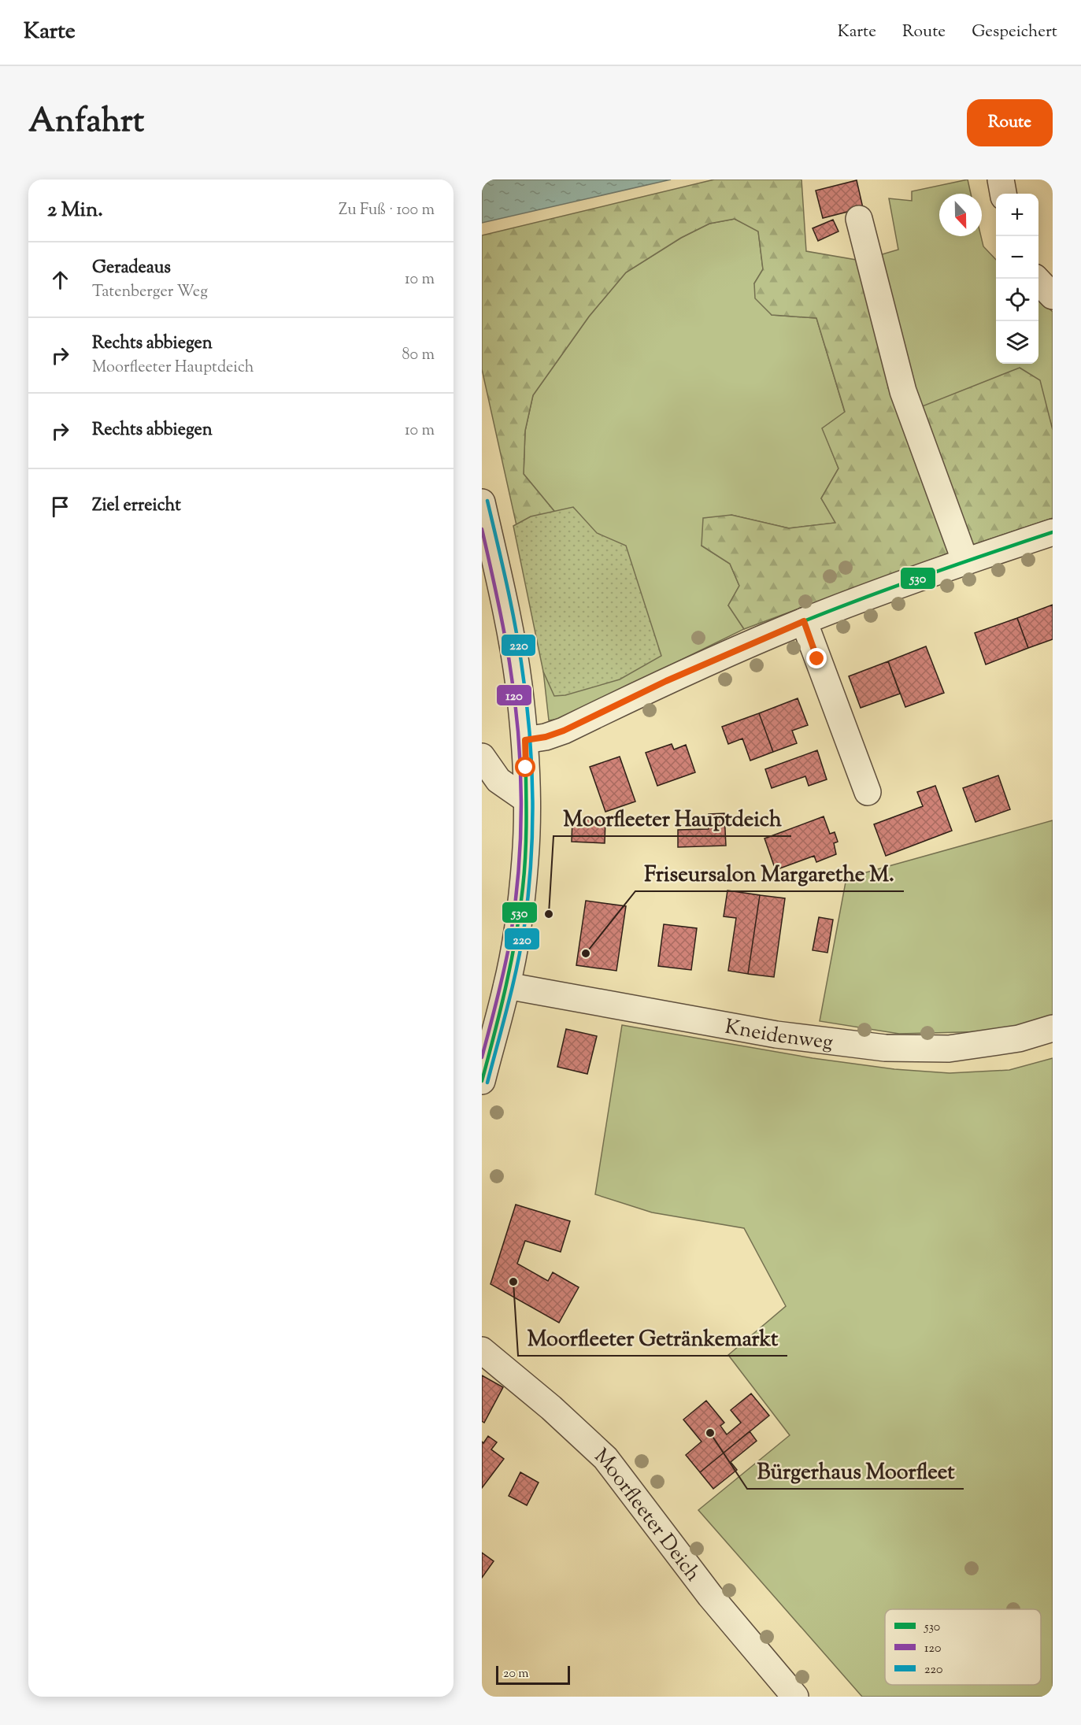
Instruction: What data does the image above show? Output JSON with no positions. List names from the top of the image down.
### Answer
{
  "streets": {
    "street": ["Kneidenweg", "Moorfleeter Deich"]
  },
  "places": [
    "Moorfleeter Hauptdeich",
    "Friseursalon Margarethe M.",
    "Moorfleeter Getränkemarkt",
    "Bürgerhaus Moorfleet"
  ],
  "lines": ["transit line 220", "transit line 120", "transit line 530"],
  "legend": ["530", "120", "220"],
  "scale_bar": "20 m",
  "north": "bottom",
  "page": {
    "header": "Karte",
    "nav": ["Karte", "Route", "Gespeichert"],
    "title": "Anfahrt",
    "buttons": "Route",
    "heading": ["2 Min.", "Zu Fuß · 100 m"],
    "map_buttons": ["+", "−"],
    "list": [
      ["Geradeaus", "Tatenberger Weg", "10 m"],
      ["Rechts abbiegen", "Moorfleeter Hauptdeich", "80 m"],
      ["Rechts abbiegen", "10 m"],
      "Ziel erreicht"
    ],
    "scale": "20 m"
  }
}
